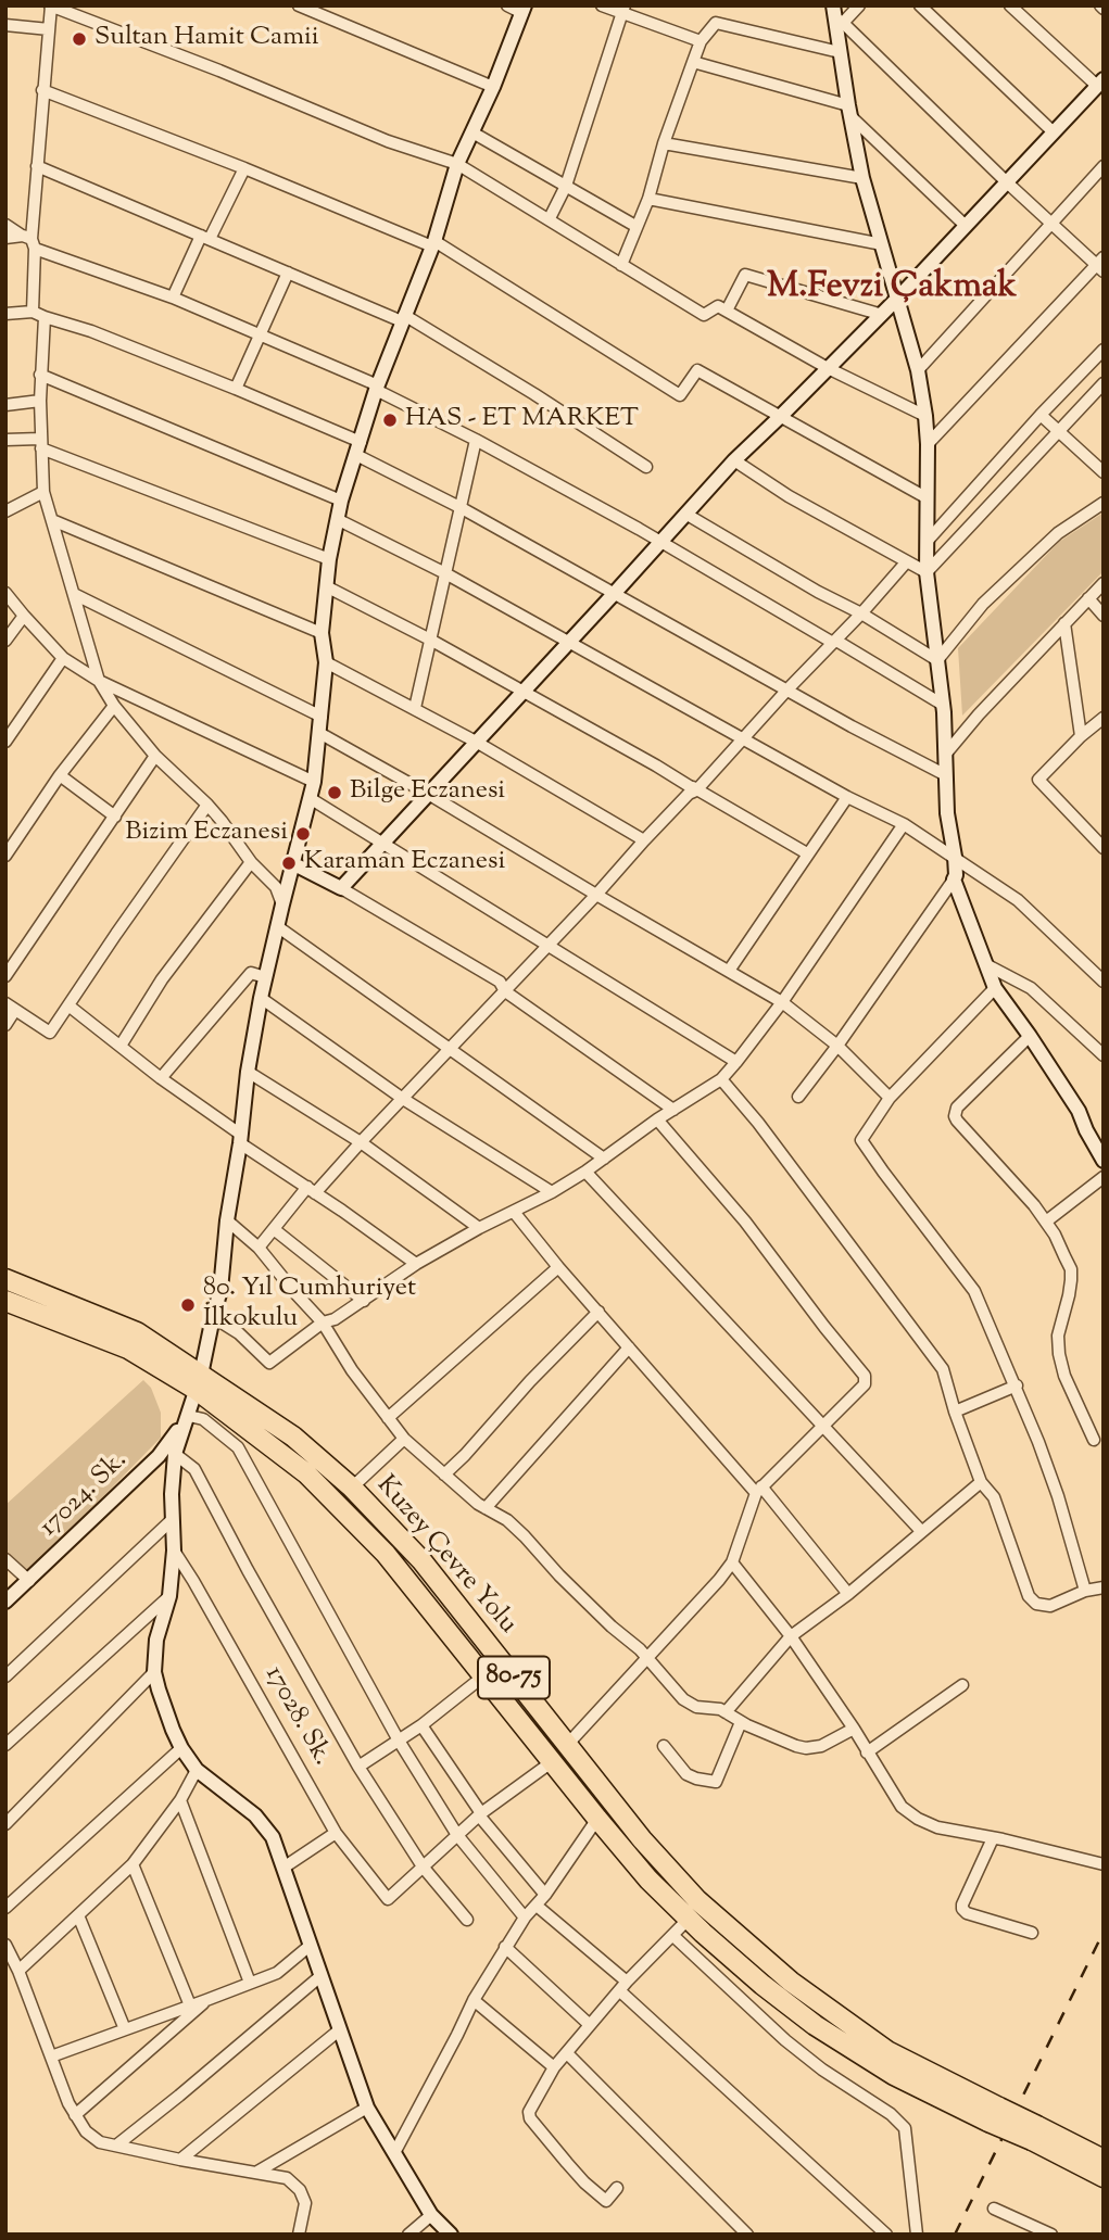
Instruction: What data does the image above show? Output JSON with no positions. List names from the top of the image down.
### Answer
{
  "streets": {
    "highway": ["Kuzey Çevre Yolu", "80-75"],
    "street": ["17024. Sk.", "17028. Sk."]
  },
  "crossings": [
    ["Kuzey Çevre Yolu", "80-75"]
  ],
  "districts": ["M.Fevzi Çakmak"],
  "places": [
    "Sultan Hamit Camii",
    "HAS - ET MARKET",
    "Bilge Eczanesi",
    "Bizim Eczanesi",
    "Karaman Eczanesi",
    "80. Yıl Cumhuriyet İlkokulu"
  ]
}
